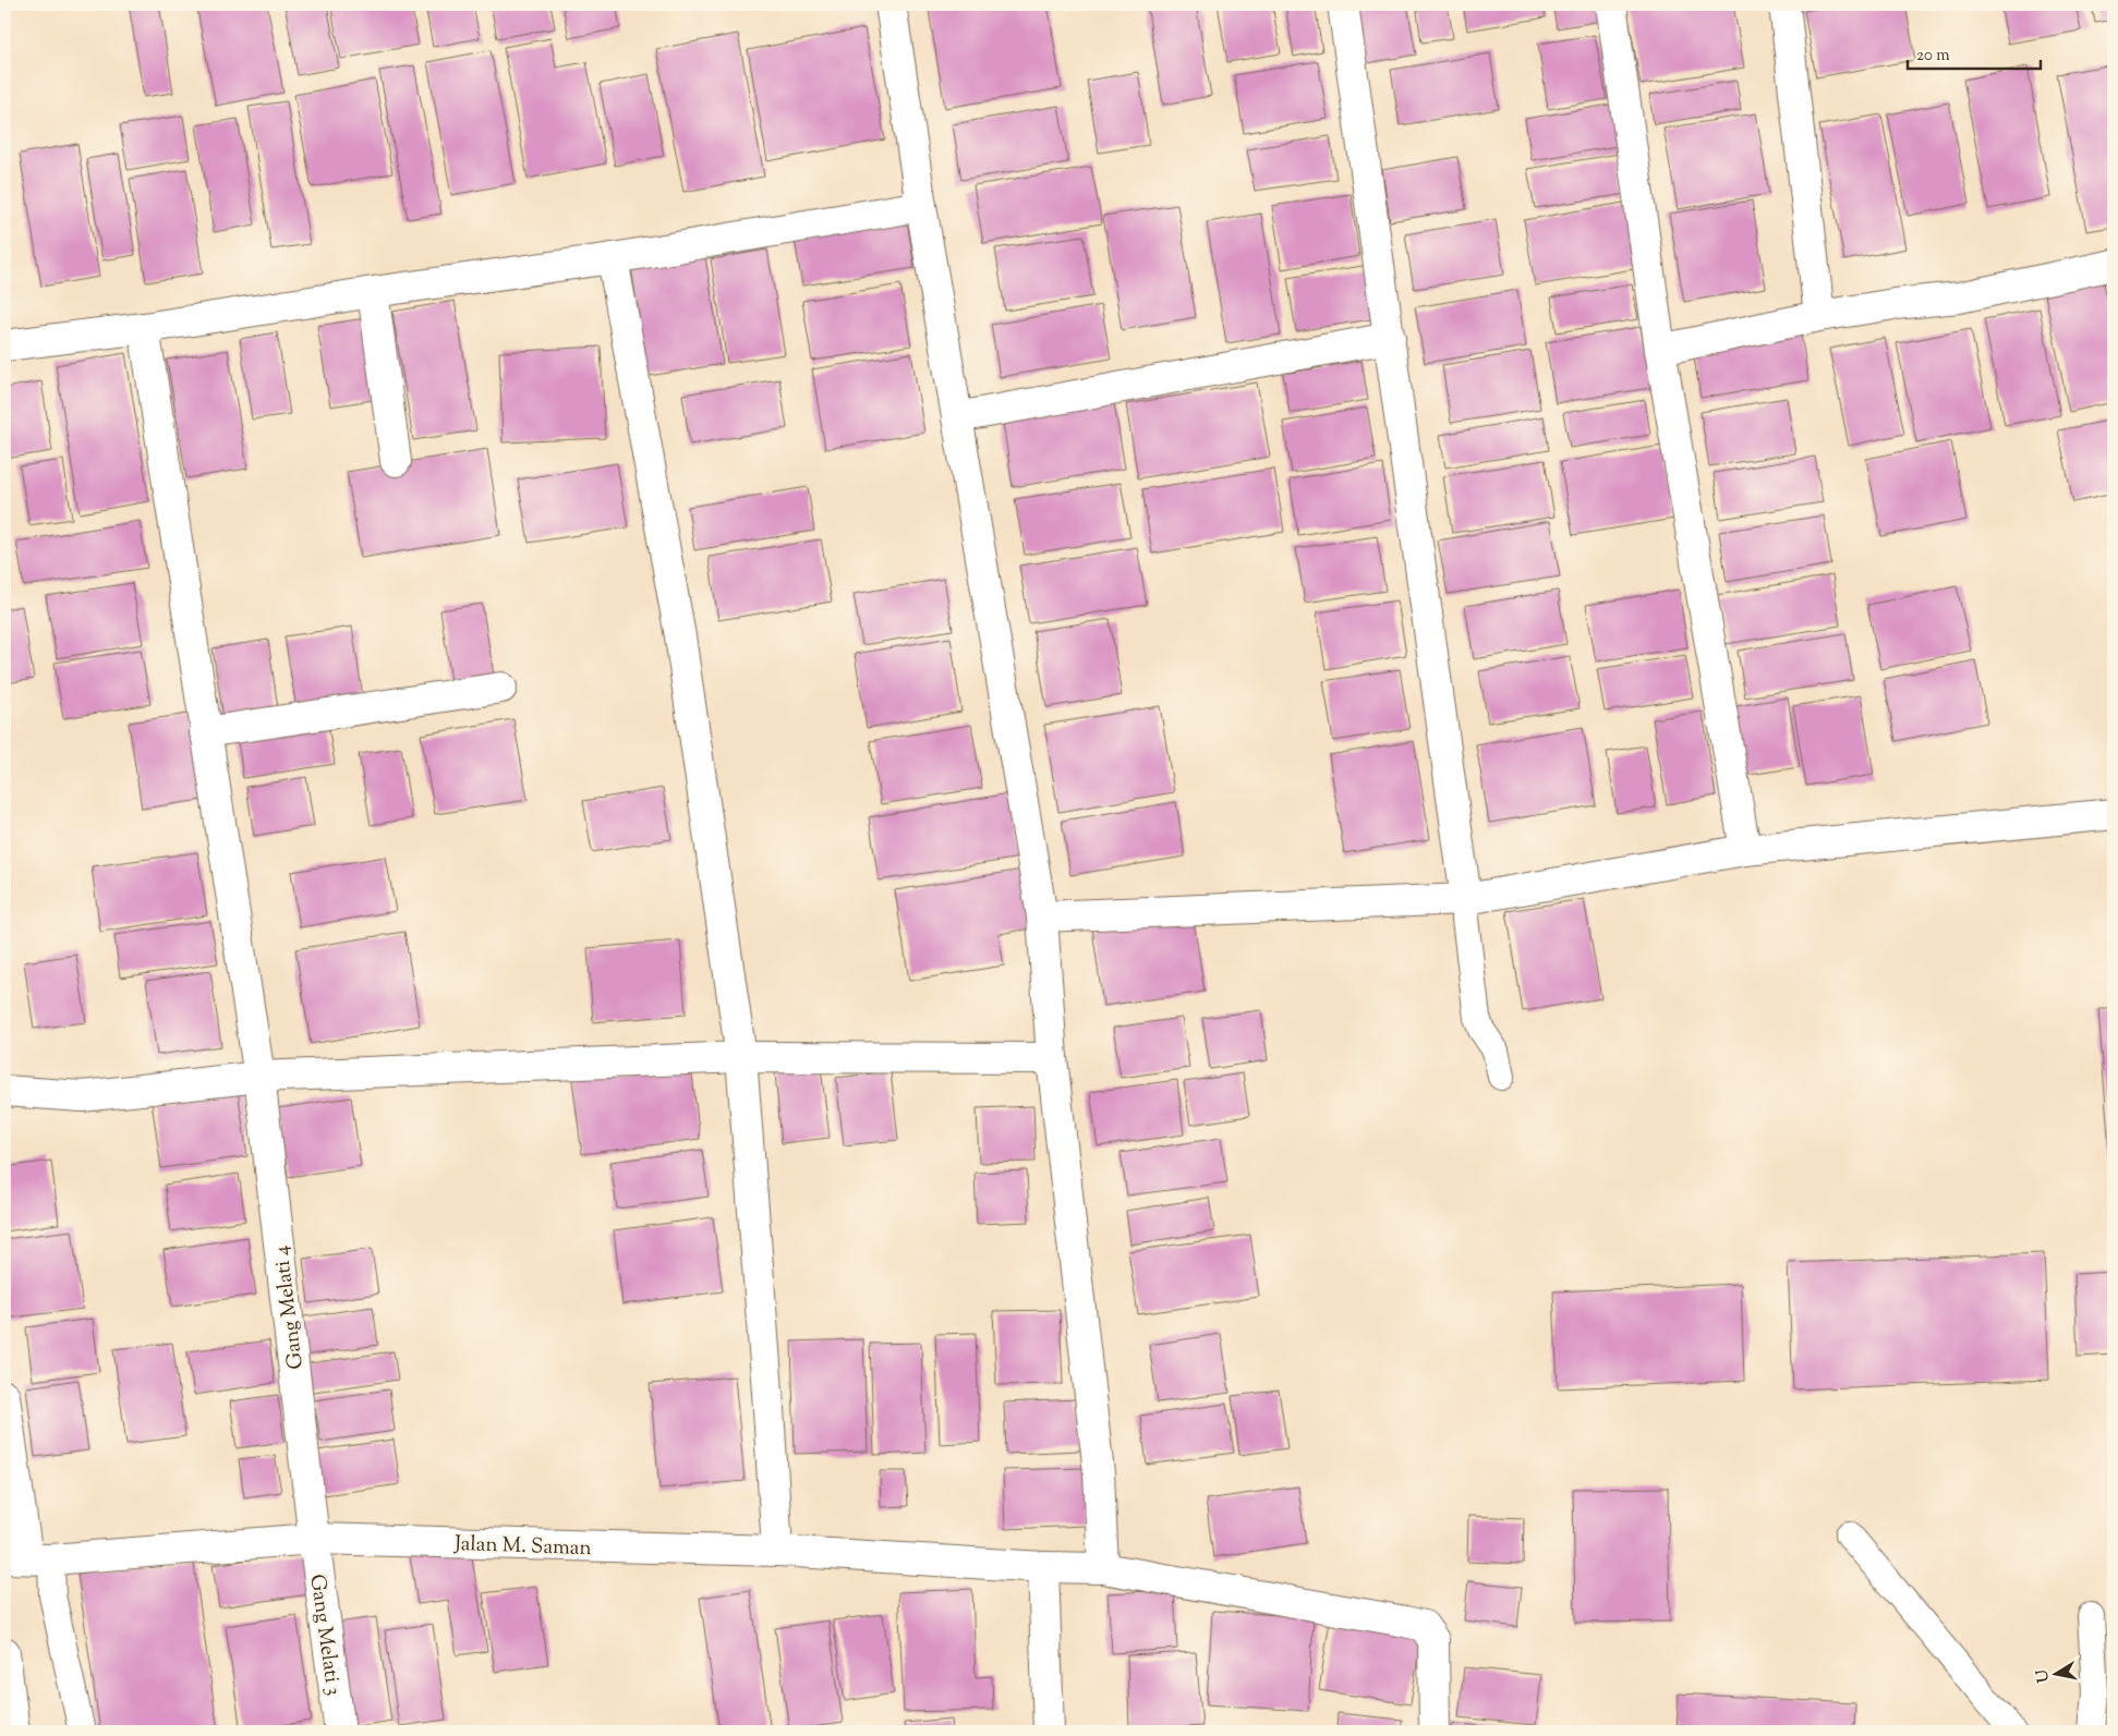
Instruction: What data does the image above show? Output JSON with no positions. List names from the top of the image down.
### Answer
{
  "streets": {
    "street": ["Gang Melati 4", "Jalan M. Saman", "Gang Melati 3"]
  },
  "crossings": [
    ["Gang Melati 4", "Jalan M. Saman"],
    ["Gang Melati 4", "Gang Melati 3"],
    ["Jalan M. Saman", "Gang Melati 3"]
  ],
  "scale_bar": "20 m",
  "north": "left"
}
